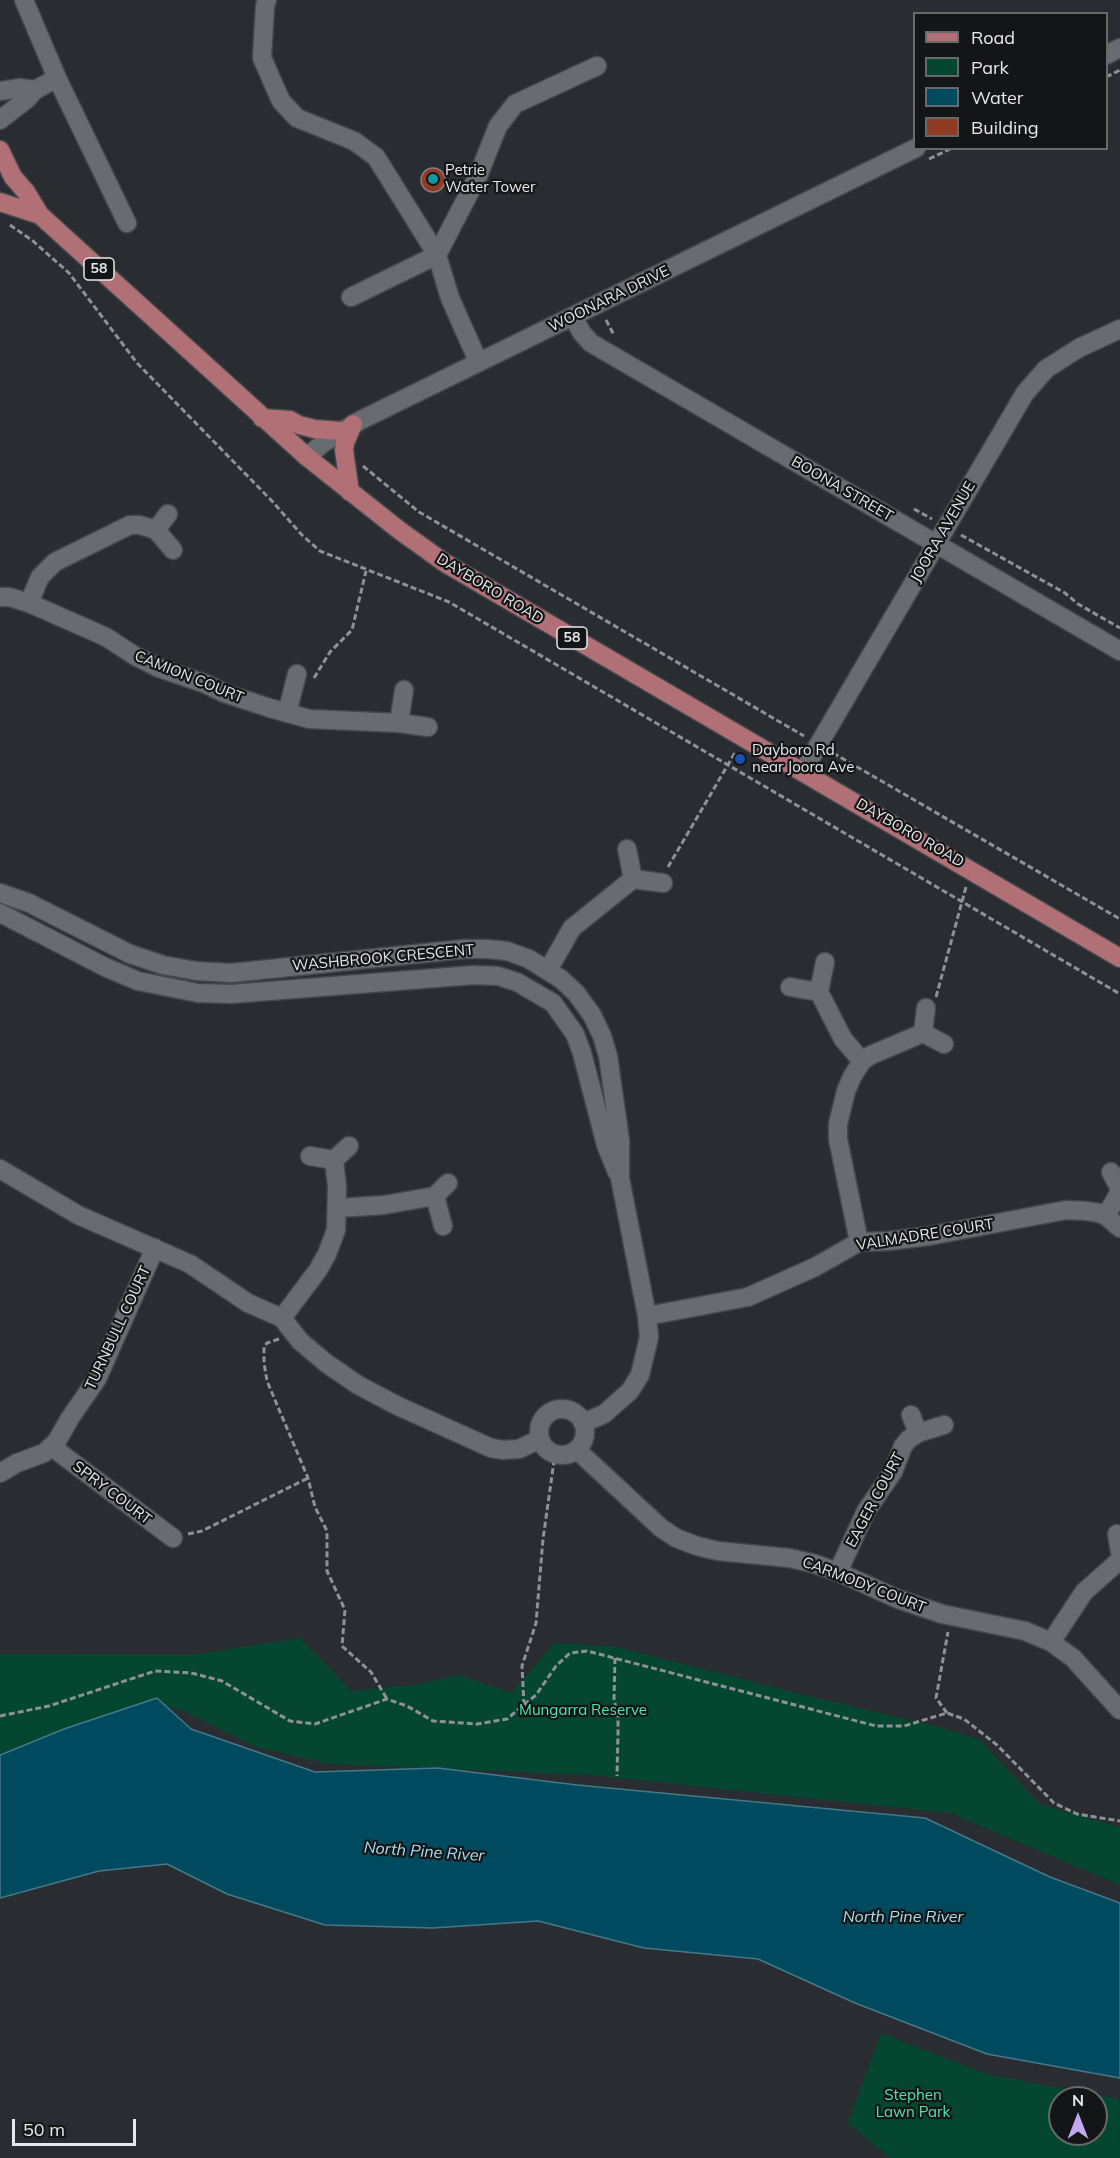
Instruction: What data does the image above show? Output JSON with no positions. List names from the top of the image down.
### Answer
{
  "streets": {
    "main road": ["58", "DAYBORO ROAD"],
    "street": [
      "WOONARA DRIVE",
      "BOONA STREET",
      "JOORA AVENUE",
      "CAMION COURT",
      "WASHBROOK CRESCENT",
      "VALMADRE COURT",
      "TURNBULL COURT",
      "SPRY COURT",
      "EAGER COURT",
      "CARMODY COURT"
    ]
  },
  "crossings": [
    ["WOONARA DRIVE", "BOONA STREET"],
    ["WOONARA DRIVE", "DAYBORO ROAD"],
    ["BOONA STREET", "JOORA AVENUE"],
    ["JOORA AVENUE", "DAYBORO ROAD"],
    ["WASHBROOK CRESCENT", "VALMADRE COURT"],
    ["WASHBROOK CRESCENT", "CARMODY COURT"],
    ["TURNBULL COURT", "SPRY COURT"],
    ["EAGER COURT", "CARMODY COURT"]
  ],
  "water": ["North Pine River"],
  "parks": ["Mungarra Reserve", "Stephen Lawn Park"],
  "places": ["Petrie Water Tower", "Dayboro Rd near Joora Ave"],
  "legend": [
    "Road",
    "Park",
    "Water",
    "Building"
  ],
  "scale_bar": "50 m",
  "north": "top"
}
